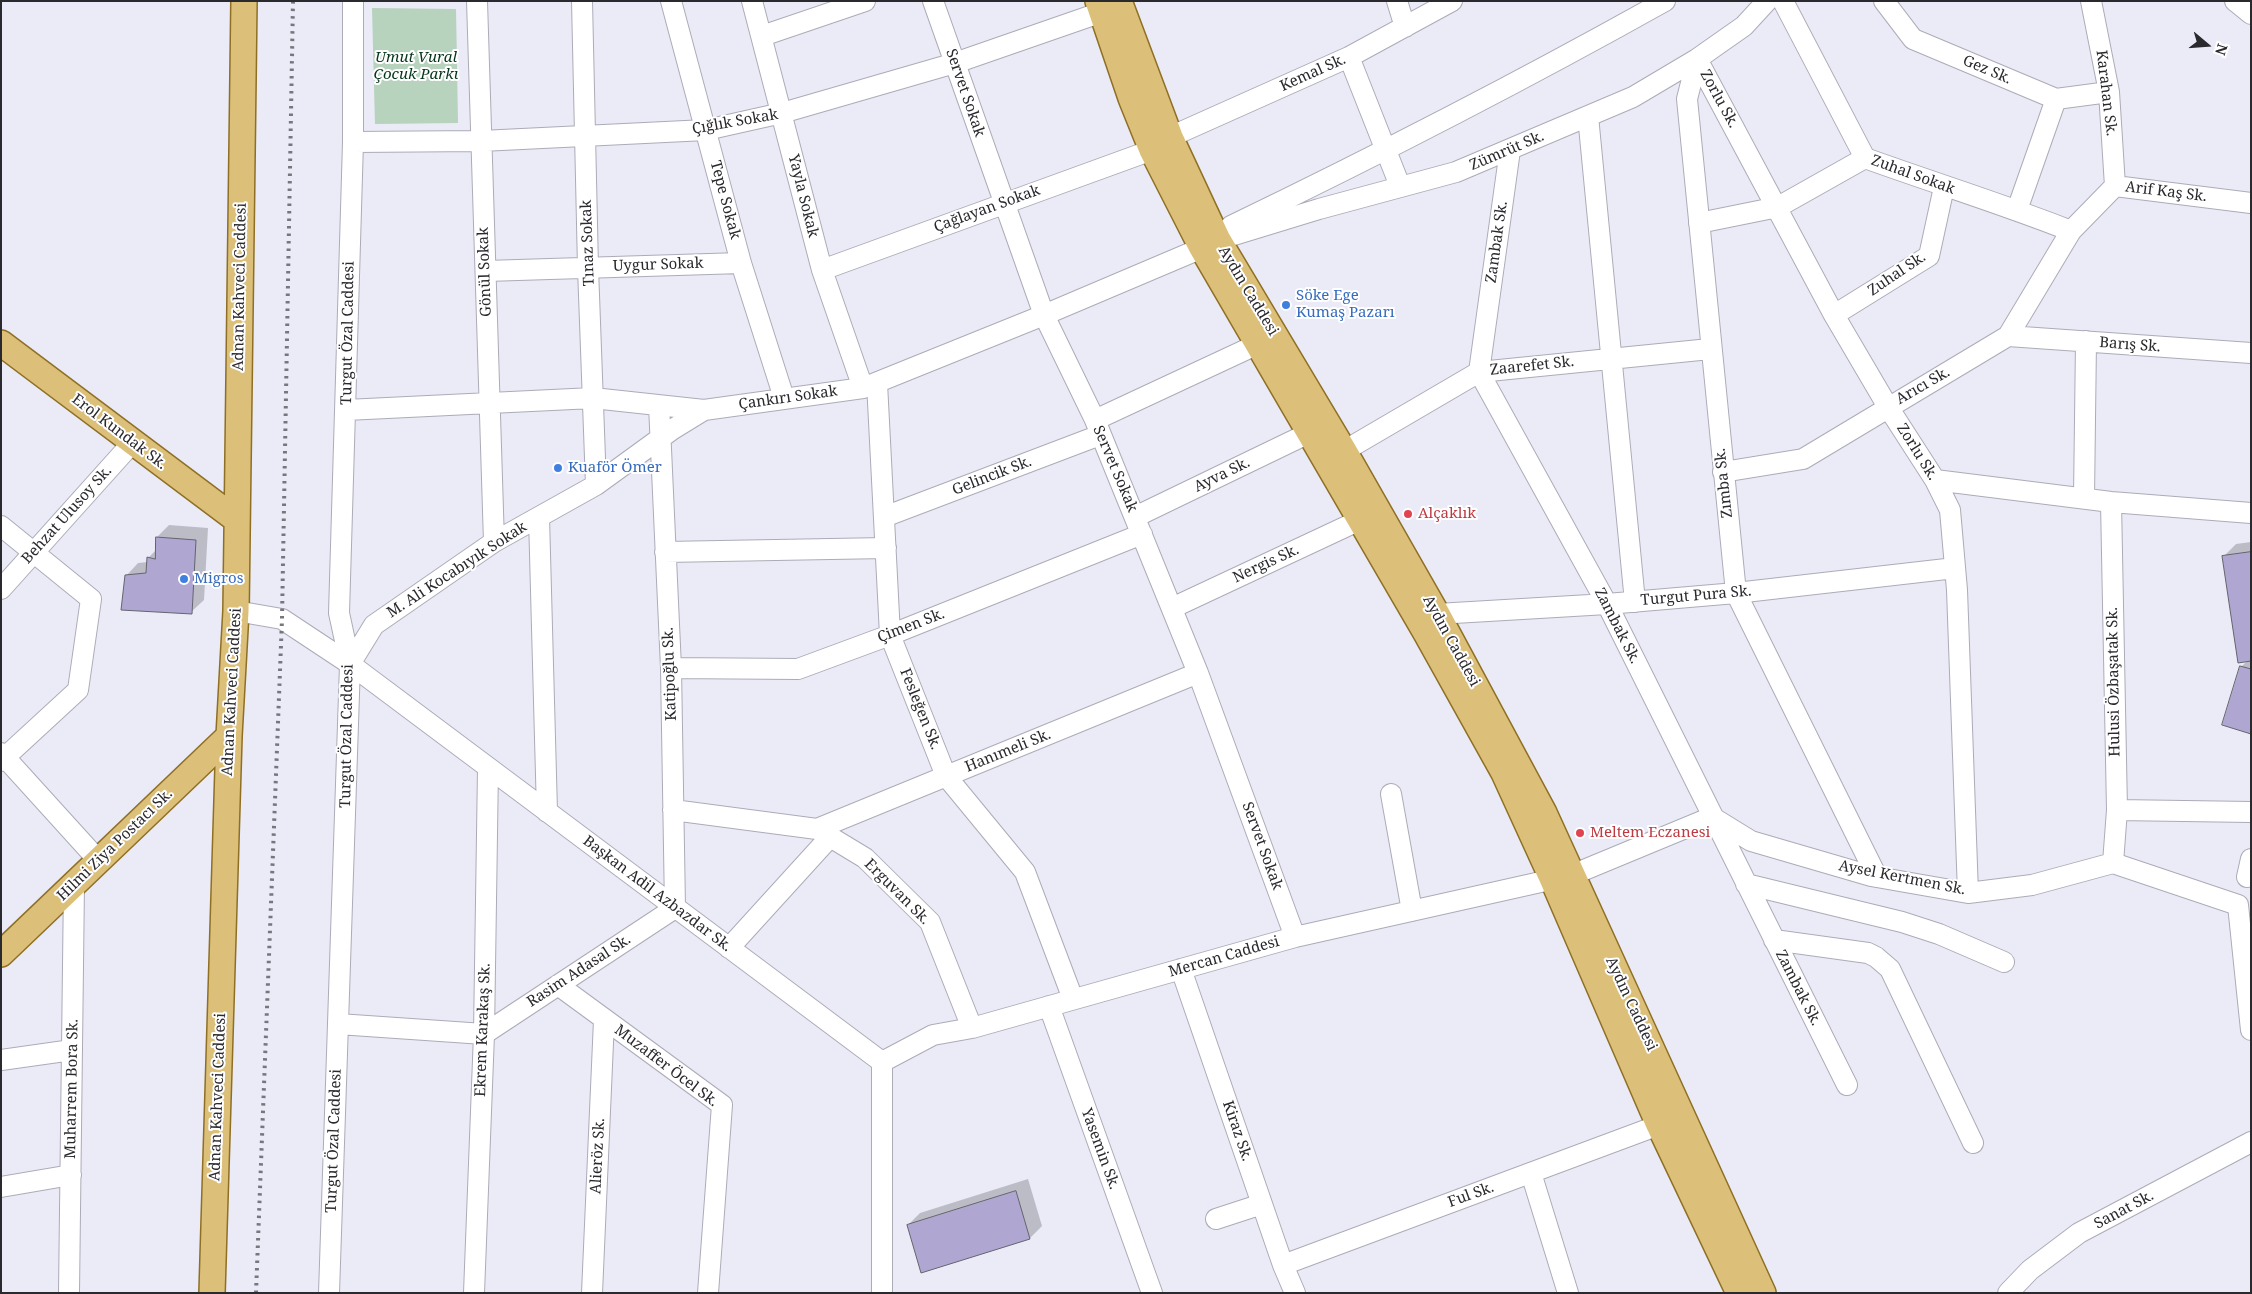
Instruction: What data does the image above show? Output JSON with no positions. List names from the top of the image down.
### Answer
{
  "streets": {
    "main road": [
      "Adnan Kahveci Caddesi",
      "Aydın Caddesi",
      "Erol Kundak Sk.",
      "Hilmi Ziya Postacı Sk."
    ],
    "street": [
      "Gez Sk.",
      "Kemal Sk.",
      "Servet Sokak",
      "Karahan Sk.",
      "Zorlu Sk.",
      "Çığlık Sokak",
      "Zümrüt Sk.",
      "Zuhal Sokak",
      "Arif Kaş Sk.",
      "Yayla Sokak",
      "Tepe Sokak",
      "Çağlayan Sokak",
      "Zambak Sk.",
      "Tınaz Sokak",
      "Uygur Sokak",
      "Gönül Sokak",
      "Zuhal Sk.",
      "Turgut Özal Caddesi",
      "Barış Sk.",
      "Zaarefet Sk.",
      "Arıcı Sk.",
      "Çankırı Sokak",
      "Ayva Sk.",
      "Gelincik Sk.",
      "Zımba Sk.",
      "Behzat Ulusoy Sk.",
      "Nergis Sk.",
      "M. Ali Kocabıyık Sokak",
      "Turgut Pura Sk.",
      "Çimen Sk.",
      "Katipoğlu Sk.",
      "Hulusi Özbaşatak Sk.",
      "Fesleğen Sk.",
      "Hanımeli Sk.",
      "Aysel Kertmen Sk.",
      "Erguvan Sk.",
      "Başkan Adil Azbazdar Sk.",
      "Mercan Caddesi",
      "Rasim Adasal Sk.",
      "Ekrem Karakaş Sk.",
      "Muzaffer Öcel Sk.",
      "Muharrem Bora Sk.",
      "Kiraz Sk.",
      "Yasemin Sk.",
      "Alieröz Sk.",
      "Ful Sk.",
      "Sanat Sk."
    ]
  },
  "crossings": [
    ["Kemal Sk.", "Çağlayan Sokak"],
    ["Kemal Sk.", "Aydın Caddesi"],
    ["Servet Sokak", "Çığlık Sokak"],
    ["Servet Sokak", "Çağlayan Sokak"],
    ["Servet Sokak", "Çankırı Sokak"],
    ["Servet Sokak", "Ayva Sk."],
    ["Servet Sokak", "Gelincik Sk."],
    ["Servet Sokak", "Nergis Sk."],
    ["Servet Sokak", "Çimen Sk."],
    ["Servet Sokak", "Hanımeli Sk."],
    ["Servet Sokak", "Mercan Caddesi"],
    ["Karahan Sk.", "Arif Kaş Sk."],
    ["Zorlu Sk.", "Zümrüt Sk."],
    ["Zorlu Sk.", "Zuhal Sk."],
    ["Zorlu Sk.", "Arıcı Sk."],
    ["Zorlu Sk.", "Zımba Sk."],
    ["Zorlu Sk.", "Turgut Pura Sk."],
    ["Zorlu Sk.", "Aysel Kertmen Sk."],
    ["Çığlık Sokak", "Yayla Sokak"],
    ["Çığlık Sokak", "Tepe Sokak"],
    ["Çığlık Sokak", "Tınaz Sokak"],
    ["Çığlık Sokak", "Gönül Sokak"],
    ["Çığlık Sokak", "Aydın Caddesi"],
    ["Çığlık Sokak", "Turgut Özal Caddesi"],
    ["Zümrüt Sk.", "Zambak Sk."],
    ["Zümrüt Sk.", "Aydın Caddesi"],
    ["Zümrüt Sk.", "Çankırı Sokak"],
    ["Zümrüt Sk.", "Zımba Sk."],
    ["Zuhal Sokak", "Arif Kaş Sk."],
    ["Zuhal Sokak", "Zuhal Sk."],
    ["Zuhal Sokak", "Arıcı Sk."],
    ["Arif Kaş Sk.", "Arıcı Sk."],
    ["Yayla Sokak", "Çağlayan Sokak"],
    ["Yayla Sokak", "Çankırı Sokak"],
    ["Yayla Sokak", "Fesleğen Sk."],
    ["Tepe Sokak", "Uygur Sokak"],
    ["Tepe Sokak", "Çankırı Sokak"],
    ["Çağlayan Sokak", "Aydın Caddesi"],
    ["Zambak Sk.", "Zaarefet Sk."],
    ["Zambak Sk.", "Turgut Pura Sk."],
    ["Zambak Sk.", "Aysel Kertmen Sk."],
    ["Tınaz Sokak", "Uygur Sokak"],
    ["Tınaz Sokak", "Çankırı Sokak"],
    ["Tınaz Sokak", "M. Ali Kocabıyık Sokak"],
    ["Uygur Sokak", "Gönül Sokak"],
    ["Gönül Sokak", "Çankırı Sokak"],
    ["Gönül Sokak", "M. Ali Kocabıyık Sokak"],
    ["Adnan Kahveci Caddesi", "Erol Kundak Sk."],
    ["Adnan Kahveci Caddesi", "Hilmi Ziya Postacı Sk."],
    ["Adnan Kahveci Caddesi", "Başkan Adil Azbazdar Sk."],
    ["Aydın Caddesi", "Zaarefet Sk."],
    ["Aydın Caddesi", "Çankırı Sokak"],
    ["Aydın Caddesi", "Ayva Sk."],
    ["Aydın Caddesi", "Gelincik Sk."],
    ["Aydın Caddesi", "Nergis Sk."],
    ["Aydın Caddesi", "Turgut Pura Sk."],
    ["Aydın Caddesi", "Mercan Caddesi"],
    ["Aydın Caddesi", "Ful Sk."],
    ["Turgut Özal Caddesi", "Çankırı Sokak"],
    ["Turgut Özal Caddesi", "M. Ali Kocabıyık Sokak"],
    ["Turgut Özal Caddesi", "Başkan Adil Azbazdar Sk."],
    ["Barış Sk.", "Arıcı Sk."],
    ["Zaarefet Sk.", "Zımba Sk."],
    ["Arıcı Sk.", "Zımba Sk."],
    ["Çankırı Sokak", "M. Ali Kocabıyık Sokak"],
    ["Çankırı Sokak", "Katipoğlu Sk."],
    ["Çankırı Sokak", "Fesleğen Sk."],
    ["Erol Kundak Sk.", "Behzat Ulusoy Sk."],
    ["Ayva Sk.", "Çimen Sk."],
    ["Gelincik Sk.", "Fesleğen Sk."],
    ["Zımba Sk.", "Turgut Pura Sk."],
    ["Zımba Sk.", "Aysel Kertmen Sk."],
    ["M. Ali Kocabıyık Sokak", "Katipoğlu Sk."],
    ["M. Ali Kocabıyık Sokak", "Başkan Adil Azbazdar Sk."],
    ["Çimen Sk.", "Katipoğlu Sk."],
    ["Çimen Sk.", "Fesleğen Sk."],
    ["Katipoğlu Sk.", "Erguvan Sk."],
    ["Katipoğlu Sk.", "Başkan Adil Azbazdar Sk."],
    ["Katipoğlu Sk.", "Rasim Adasal Sk."],
    ["Hulusi Özbaşatak Sk.", "Aysel Kertmen Sk."],
    ["Fesleğen Sk.", "Hanımeli Sk."],
    ["Fesleğen Sk.", "Mercan Caddesi"],
    ["Hanımeli Sk.", "Erguvan Sk."],
    ["Hilmi Ziya Postacı Sk.", "Muharrem Bora Sk."],
    ["Erguvan Sk.", "Mercan Caddesi"],
    ["Başkan Adil Azbazdar Sk.", "Mercan Caddesi"],
    ["Başkan Adil Azbazdar Sk.", "Rasim Adasal Sk."],
    ["Başkan Adil Azbazdar Sk.", "Ekrem Karakaş Sk."],
    ["Mercan Caddesi", "Kiraz Sk."],
    ["Mercan Caddesi", "Yasemin Sk."],
    ["Rasim Adasal Sk.", "Ekrem Karakaş Sk."],
    ["Rasim Adasal Sk.", "Muzaffer Öcel Sk."],
    ["Muzaffer Öcel Sk.", "Alieröz Sk."],
    ["Kiraz Sk.", "Ful Sk."]
  ],
  "parks": ["Umut Vural Çocuk Parkı"],
  "places": [
    "Söke Ege Kumaş Pazarı",
    "Kuaför Ömer",
    "Alçaklık",
    "Migros",
    "Meltem Eczanesi"
  ],
  "north": "right"
}
